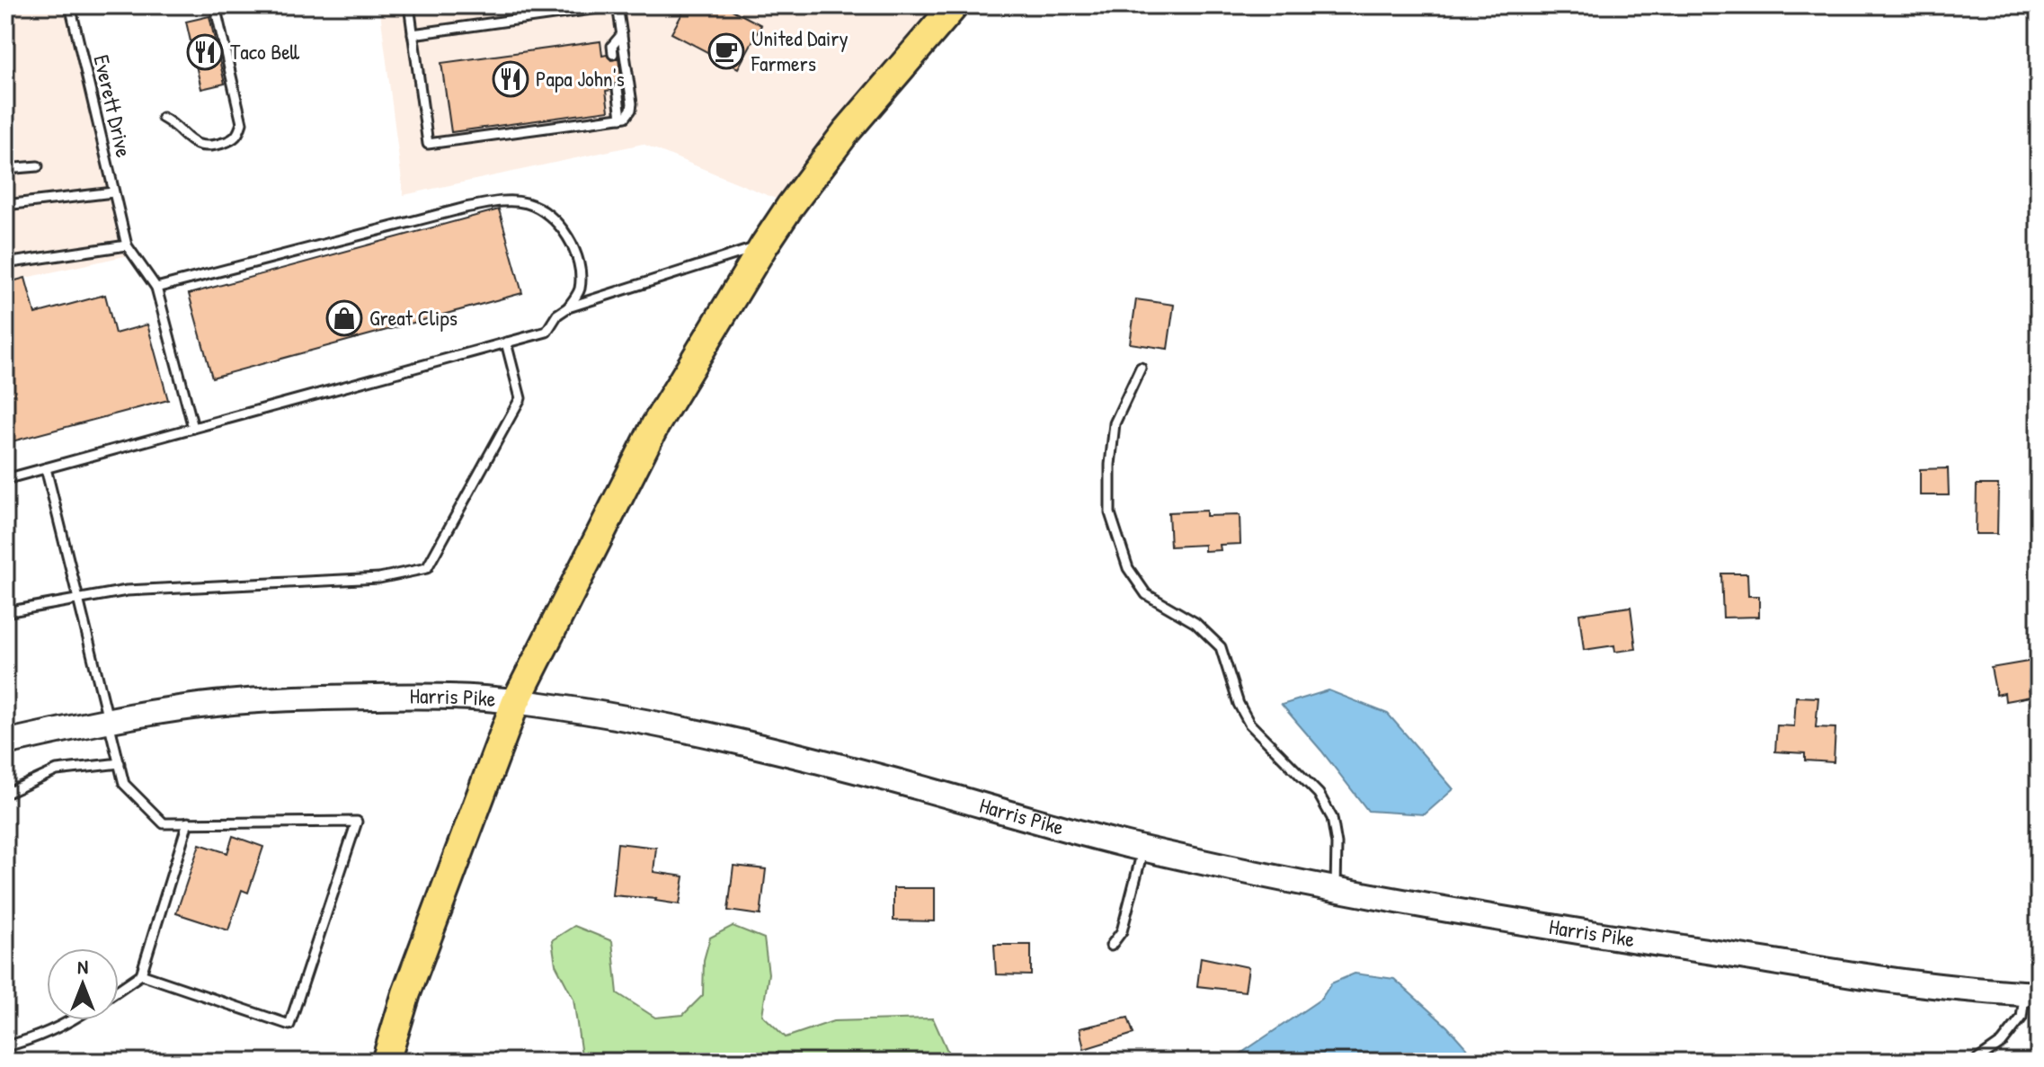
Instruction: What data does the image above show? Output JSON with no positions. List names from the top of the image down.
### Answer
{
  "streets": {
    "main road": ["Harris Pike"],
    "lane": ["Everett Drive"]
  },
  "places": {
    "cafe": ["United Dairy Farmers"],
    "restaurant": ["Taco Bell", "Papa John's"],
    "shop": ["Great Clips"]
  },
  "north": "top"
}
